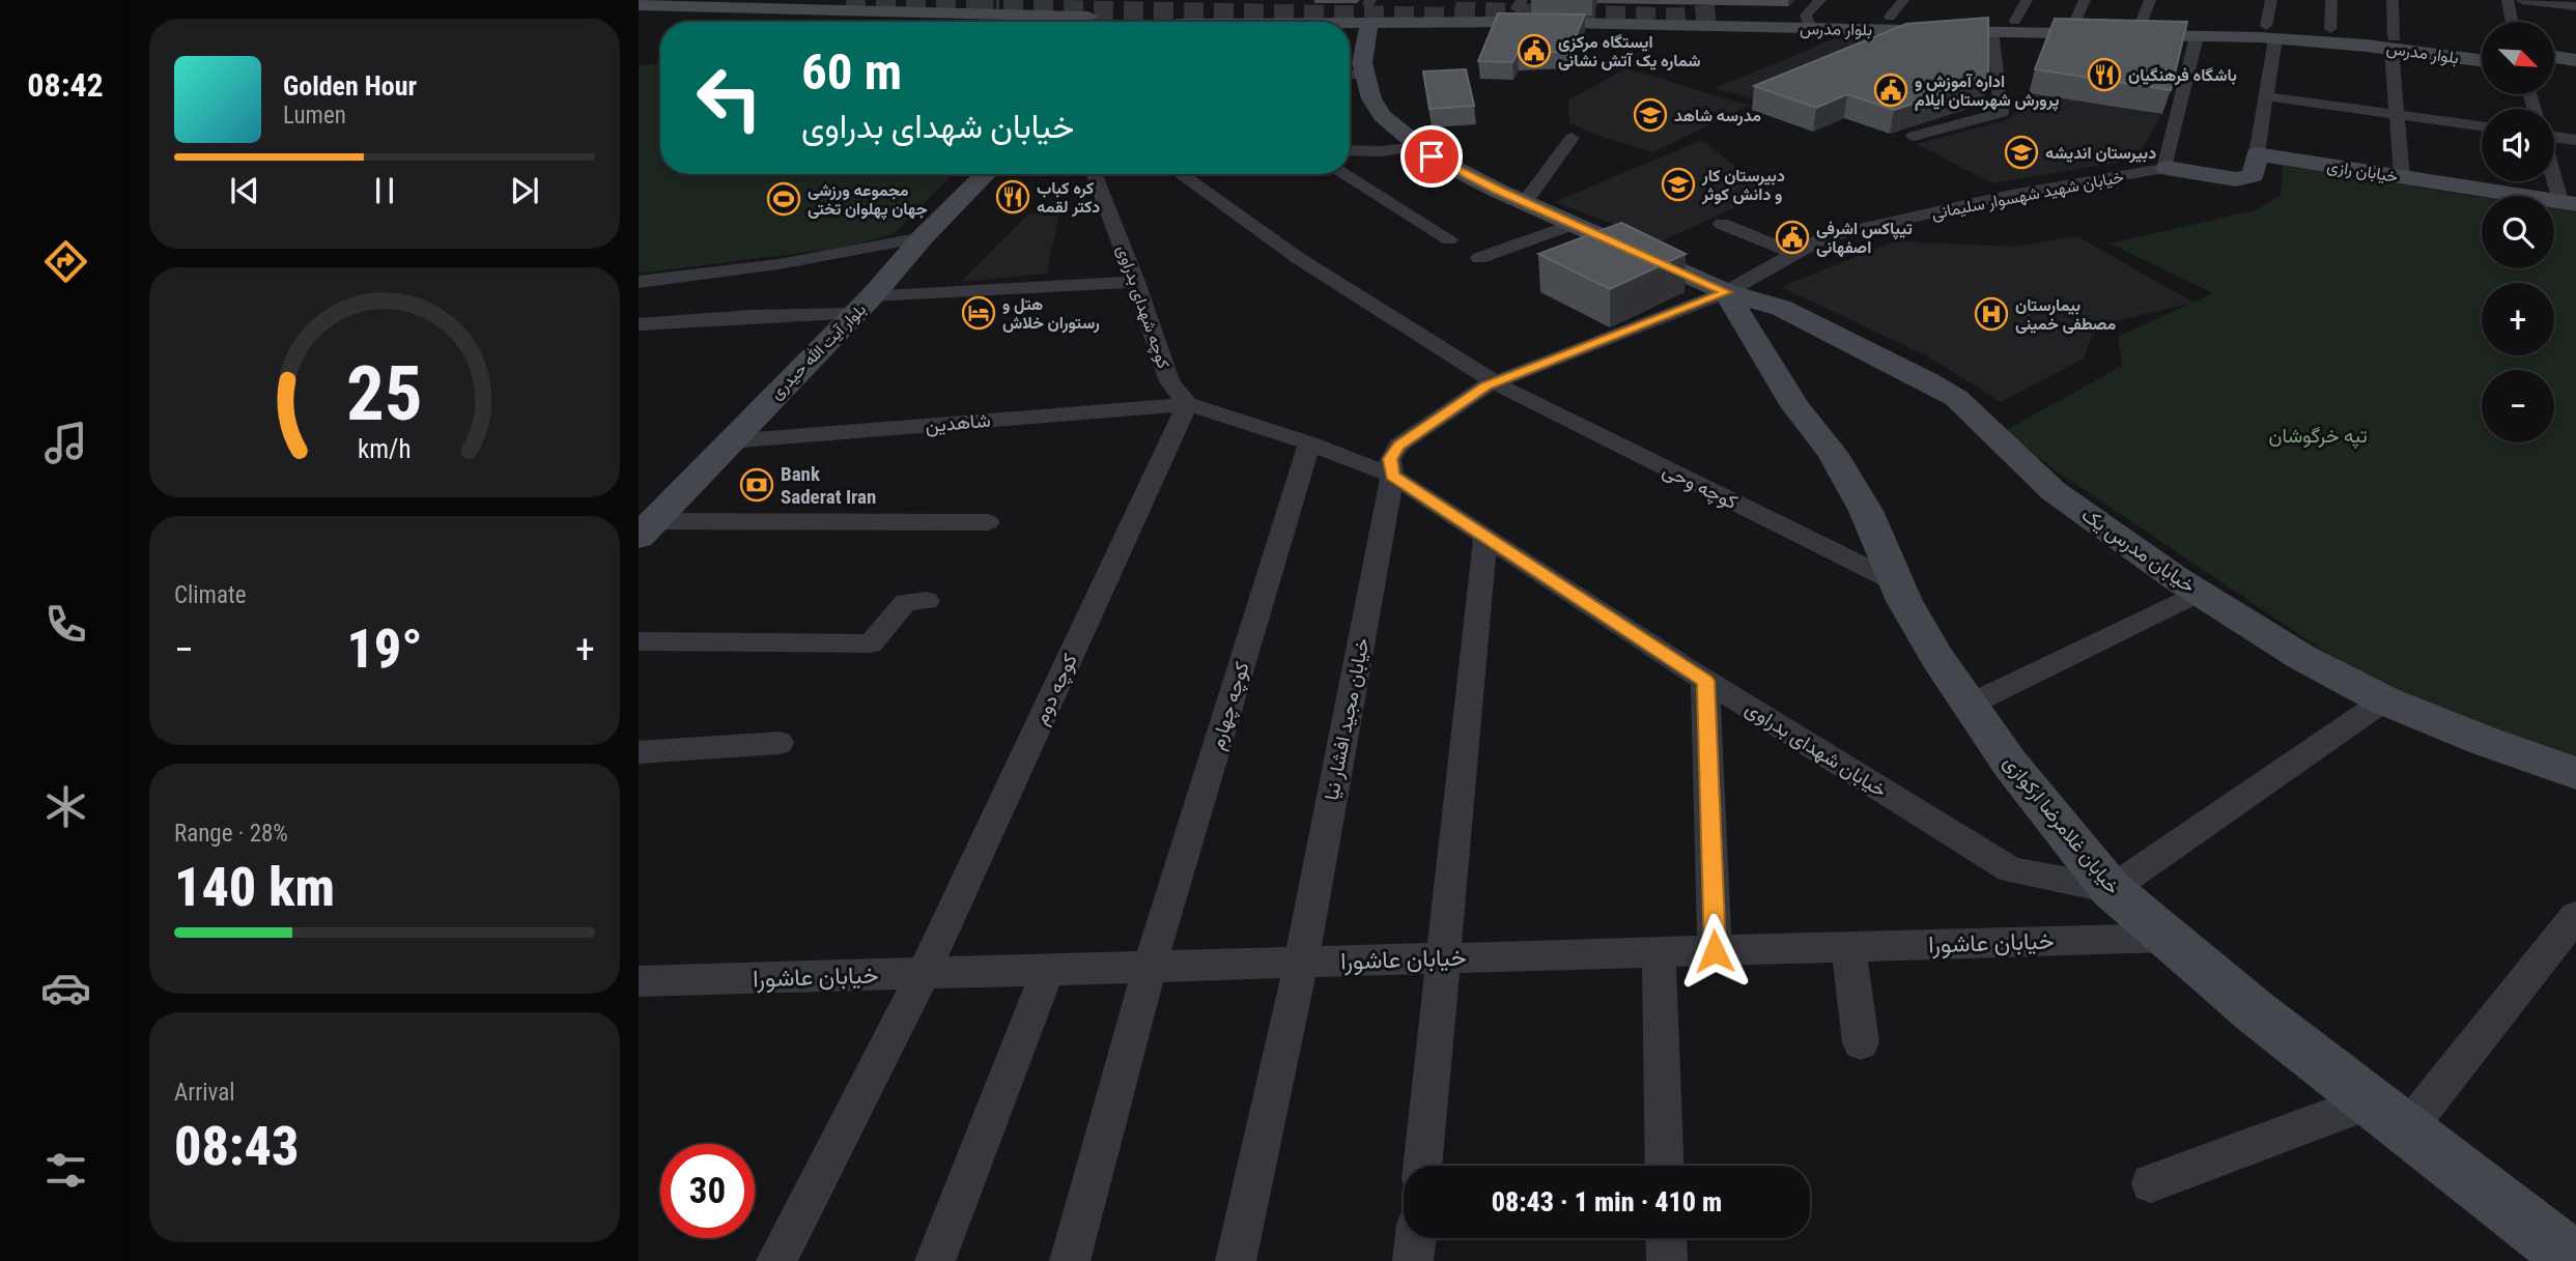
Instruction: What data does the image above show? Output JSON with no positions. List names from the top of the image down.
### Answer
{
  "streets": {
    "main road": [
      "بلوار مدرس",
      "خیابان رازی",
      "بلوار آیت الله حیدری",
      "خیابان مدرس یک",
      "خیابان غلامرضا ارکوازی"
    ],
    "street": [
      "خیابان شهید شهسوار سلیمانی",
      "کوچه شهدای بدراوی",
      "شاهدین",
      "کوچه وحی",
      "کوچه دوم",
      "کوچه چهارم",
      "خیابان مجید افشار نیا",
      "خیابان شهدای بدراوی",
      "خیابان عاشورا"
    ]
  },
  "crossings": [
    ["خیابان شهید شهسوار سلیمانی", "کوچه وحی"],
    ["خیابان شهید شهسوار سلیمانی", "خیابان مدرس یک"],
    ["خیابان شهید شهسوار سلیمانی", "خیابان مجید افشار نیا"],
    ["خیابان شهید شهسوار سلیمانی", "خیابان غلامرضا ارکوازی"],
    ["کوچه شهدای بدراوی", "شاهدین"],
    ["کوچه شهدای بدراوی", "کوچه دوم"],
    ["بلوار آیت الله حیدری", "شاهدین"],
    ["شاهدین", "کوچه دوم"],
    ["کوچه وحی", "خیابان مجید افشار نیا"],
    ["کوچه وحی", "خیابان غلامرضا ارکوازی"],
    ["خیابان مدرس یک", "خیابان غلامرضا ارکوازی"],
    ["کوچه دوم", "خیابان عاشورا"],
    ["کوچه چهارم", "خیابان عاشورا"],
    ["خیابان مجید افشار نیا", "خیابان شهدای بدراوی"],
    ["خیابان مجید افشار نیا", "خیابان عاشورا"],
    ["خیابان شهدای بدراوی", "خیابان غلامرضا ارکوازی"],
    ["خیابان غلامرضا ارکوازی", "خیابان عاشورا"]
  ],
  "parks": ["تپه خرگوشان"],
  "places": {
    "public building": ["ایستگاه مرکزی شماره یک آتش نشانی", "اداره آموزش و پرورش شهرستان ایلام", "تیپاکس اشرفی اصفهانی"],
    "restaurant": ["باشگاه فرهنگیان", "کره کباب دکتر لقمه"],
    "school or university": ["مدرسه شاهد", "دبیرستان اندیشه", "دبیرستان کار و دانش کوثر"],
    "sports": ["مجموعه ورزشی جهان پهلوان تختی"],
    "hotel": ["هتل و رستوران خلاش"],
    "hospital": ["بیمارستان مصطفی خمینی"],
    "bank": ["Bank Saderat Iran"]
  },
  "north": "bottom right",
  "page": {
    "tabs": "08:42",
    "map_buttons": ["+", "−"],
    "turn": ["60 m", "خیابان شهدای بدراوی"],
    "song": ["Golden Hour", "Lumen"],
    "tile": [
      "Climate",
      ["Range · 28%", "140 km"],
      ["Arrival", "08:43"]
    ],
    "heat": ["−", "19°", "+"],
    "limit": "30",
    "trip": "08:43 · 1 min · 410 m",
    "gauge": ["25", "km/h"]
  }
}
